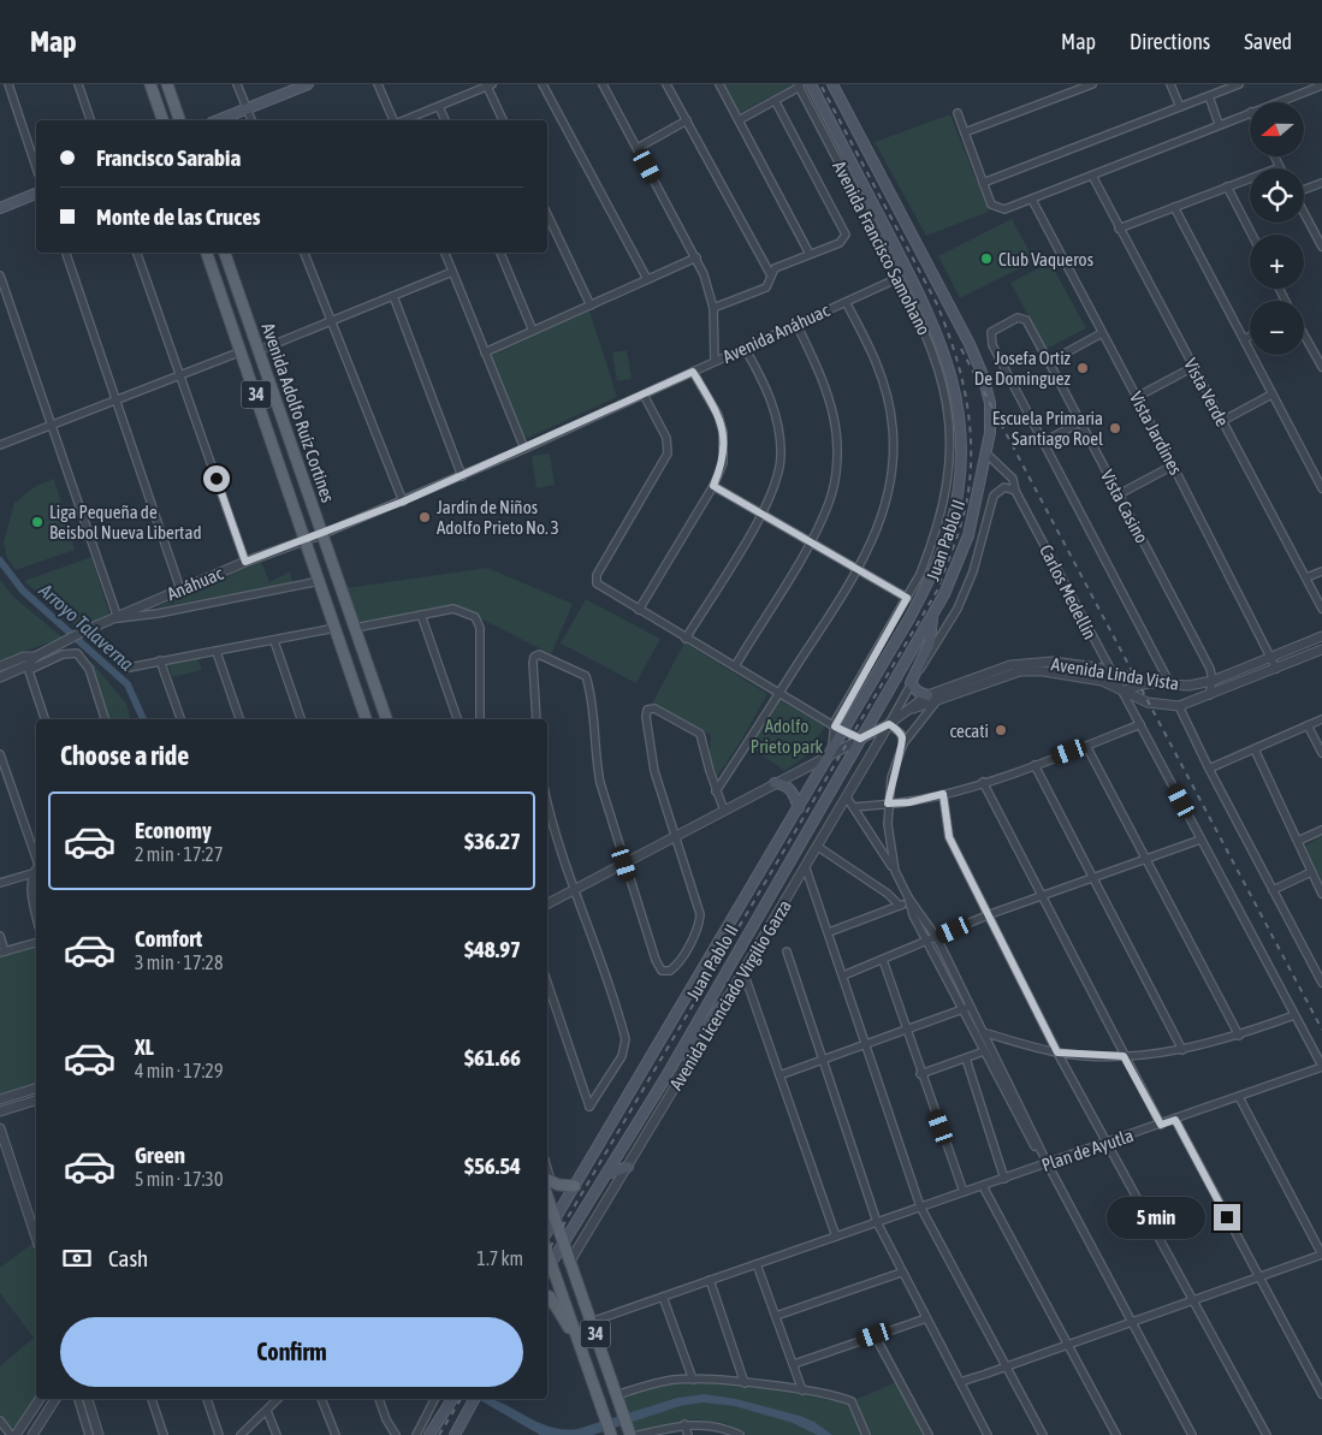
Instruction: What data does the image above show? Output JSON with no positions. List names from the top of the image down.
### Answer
{
  "streets": {
    "main road": ["34", "Avenida Adolfo Ruíz Cortines", "Juan Pablo II"],
    "street": [
      "Avenida Francisco Samohano",
      "Avenida Anáhuac",
      "Vista Verde",
      "Vista Jardines",
      "Vista Casino",
      "Anáhuac",
      "Carlos Medellín",
      "Avenida Linda Vista",
      "Avenida Licenciado Virgilio Garza",
      "Plan de Ayutla"
    ]
  },
  "crossings": [
    ["Avenida Francisco Samohano", "Avenida Anáhuac"],
    ["Avenida Francisco Samohano", "Juan Pablo II"],
    ["Avenida Francisco Samohano", "Avenida Linda Vista"],
    ["Avenida Anáhuac", "Avenida Adolfo Ruíz Cortines"],
    ["Avenida Anáhuac", "Anáhuac"],
    ["34", "Juan Pablo II"],
    ["34", "Avenida Licenciado Virgilio Garza"],
    ["34", "Plan de Ayutla"],
    ["Avenida Adolfo Ruíz Cortines", "Anáhuac"],
    ["Vista Jardines", "Avenida Linda Vista"],
    ["Vista Casino", "Avenida Linda Vista"],
    ["Juan Pablo II", "Carlos Medellín"],
    ["Juan Pablo II", "Avenida Linda Vista"],
    ["Carlos Medellín", "Avenida Linda Vista"],
    ["Carlos Medellín", "Plan de Ayutla"],
    ["Avenida Linda Vista", "Avenida Licenciado Virgilio Garza"]
  ],
  "water": ["Arroyo Talaverna"],
  "parks": ["Adolfo Prieto park"],
  "places": [
    "Club Vaqueros",
    "Josefa Ortiz De Dominguez",
    "Escuela Primaria Santiago Roel",
    "Jardín de Niños Adolfo Prieto No. 3",
    "Liga Pequeña de Beisbol Nueva Libertad",
    "cecati"
  ],
  "north": "left",
  "page": {
    "header": "Map",
    "nav": ["Map", "Directions", "Saved"],
    "map_buttons": ["+", "−"],
    "banner": ["Francisco Sarabia", "Monte de las Cruces"],
    "heading": "Choose a ride",
    "list": [
      {
        "name": "Economy",
        "note": "2 min · 17:27",
        "value": "$36.27"
      },
      {
        "name": "Comfort",
        "note": "3 min · 17:28",
        "value": "$48.97"
      },
      {
        "name": "XL",
        "note": "4 min · 17:29",
        "value": "$61.66"
      },
      {
        "name": "Green",
        "note": "5 min · 17:30",
        "value": "$56.54"
      }
    ],
    "bubble": "5 min",
    "pay": ["Cash", "1.7 km"],
    "buttons": "Confirm"
  }
}
